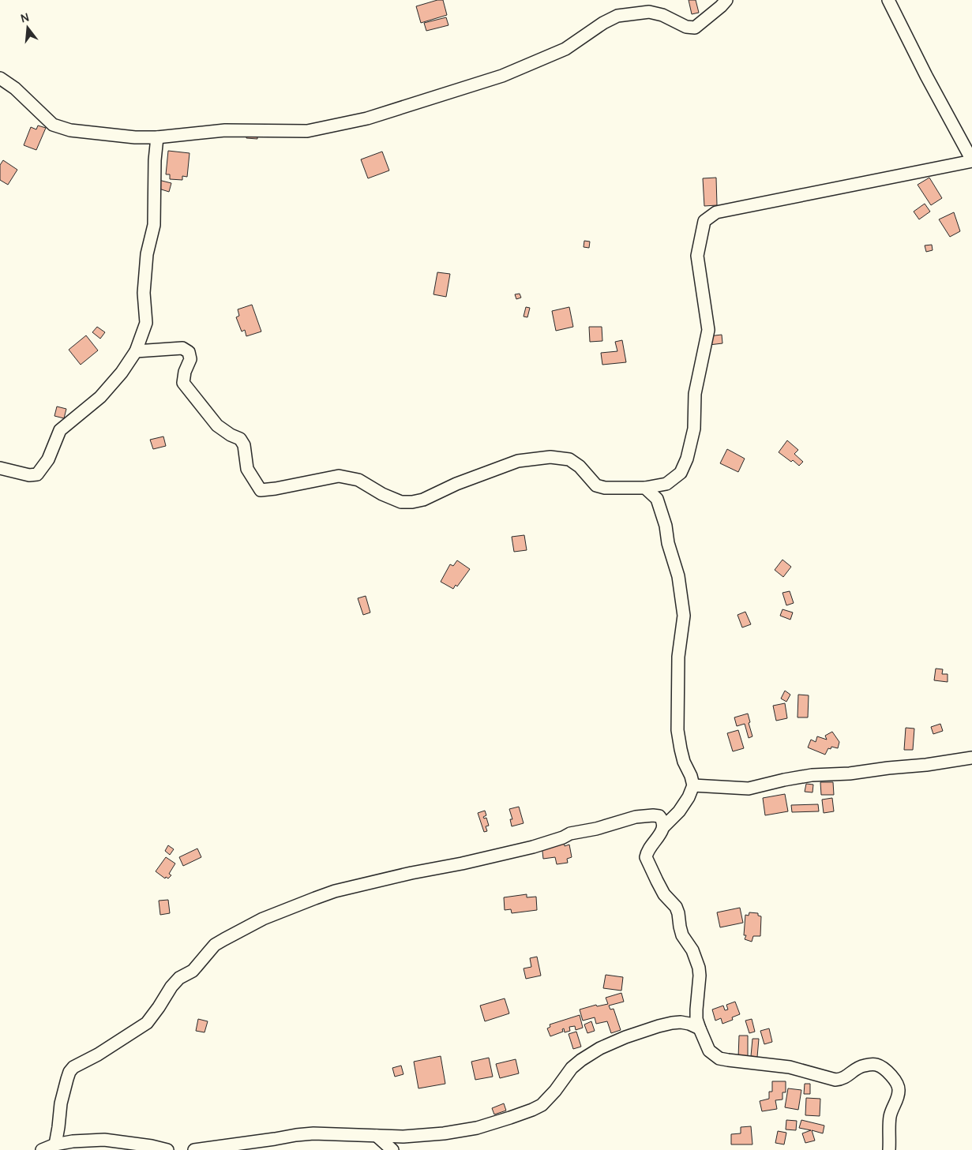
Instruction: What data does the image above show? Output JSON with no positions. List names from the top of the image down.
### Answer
{
  "north": "top"
}
